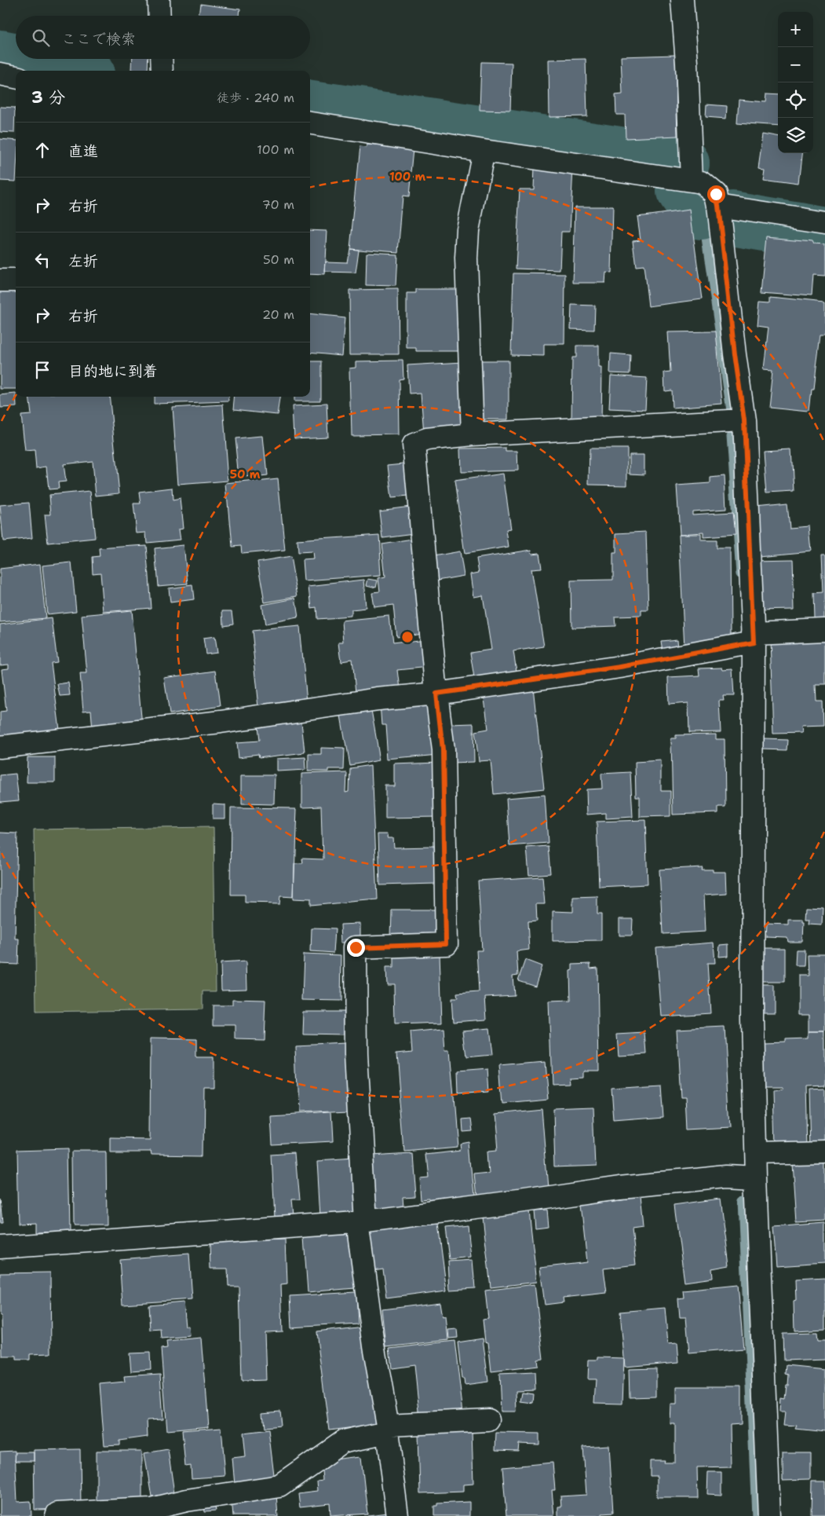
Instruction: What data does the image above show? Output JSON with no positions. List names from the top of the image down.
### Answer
{
  "page": {
    "map_buttons": ["+", "−"],
    "search": "ここで検索",
    "heading": ["3 分", "徒歩 · 240 m"],
    "list": [
      ["直進", "100 m"],
      ["右折", "70 m"],
      ["左折", "50 m"],
      ["右折", "20 m"],
      "目的地に到着"
    ]
  },
  "rings": ["100 m", "50 m"]
}
